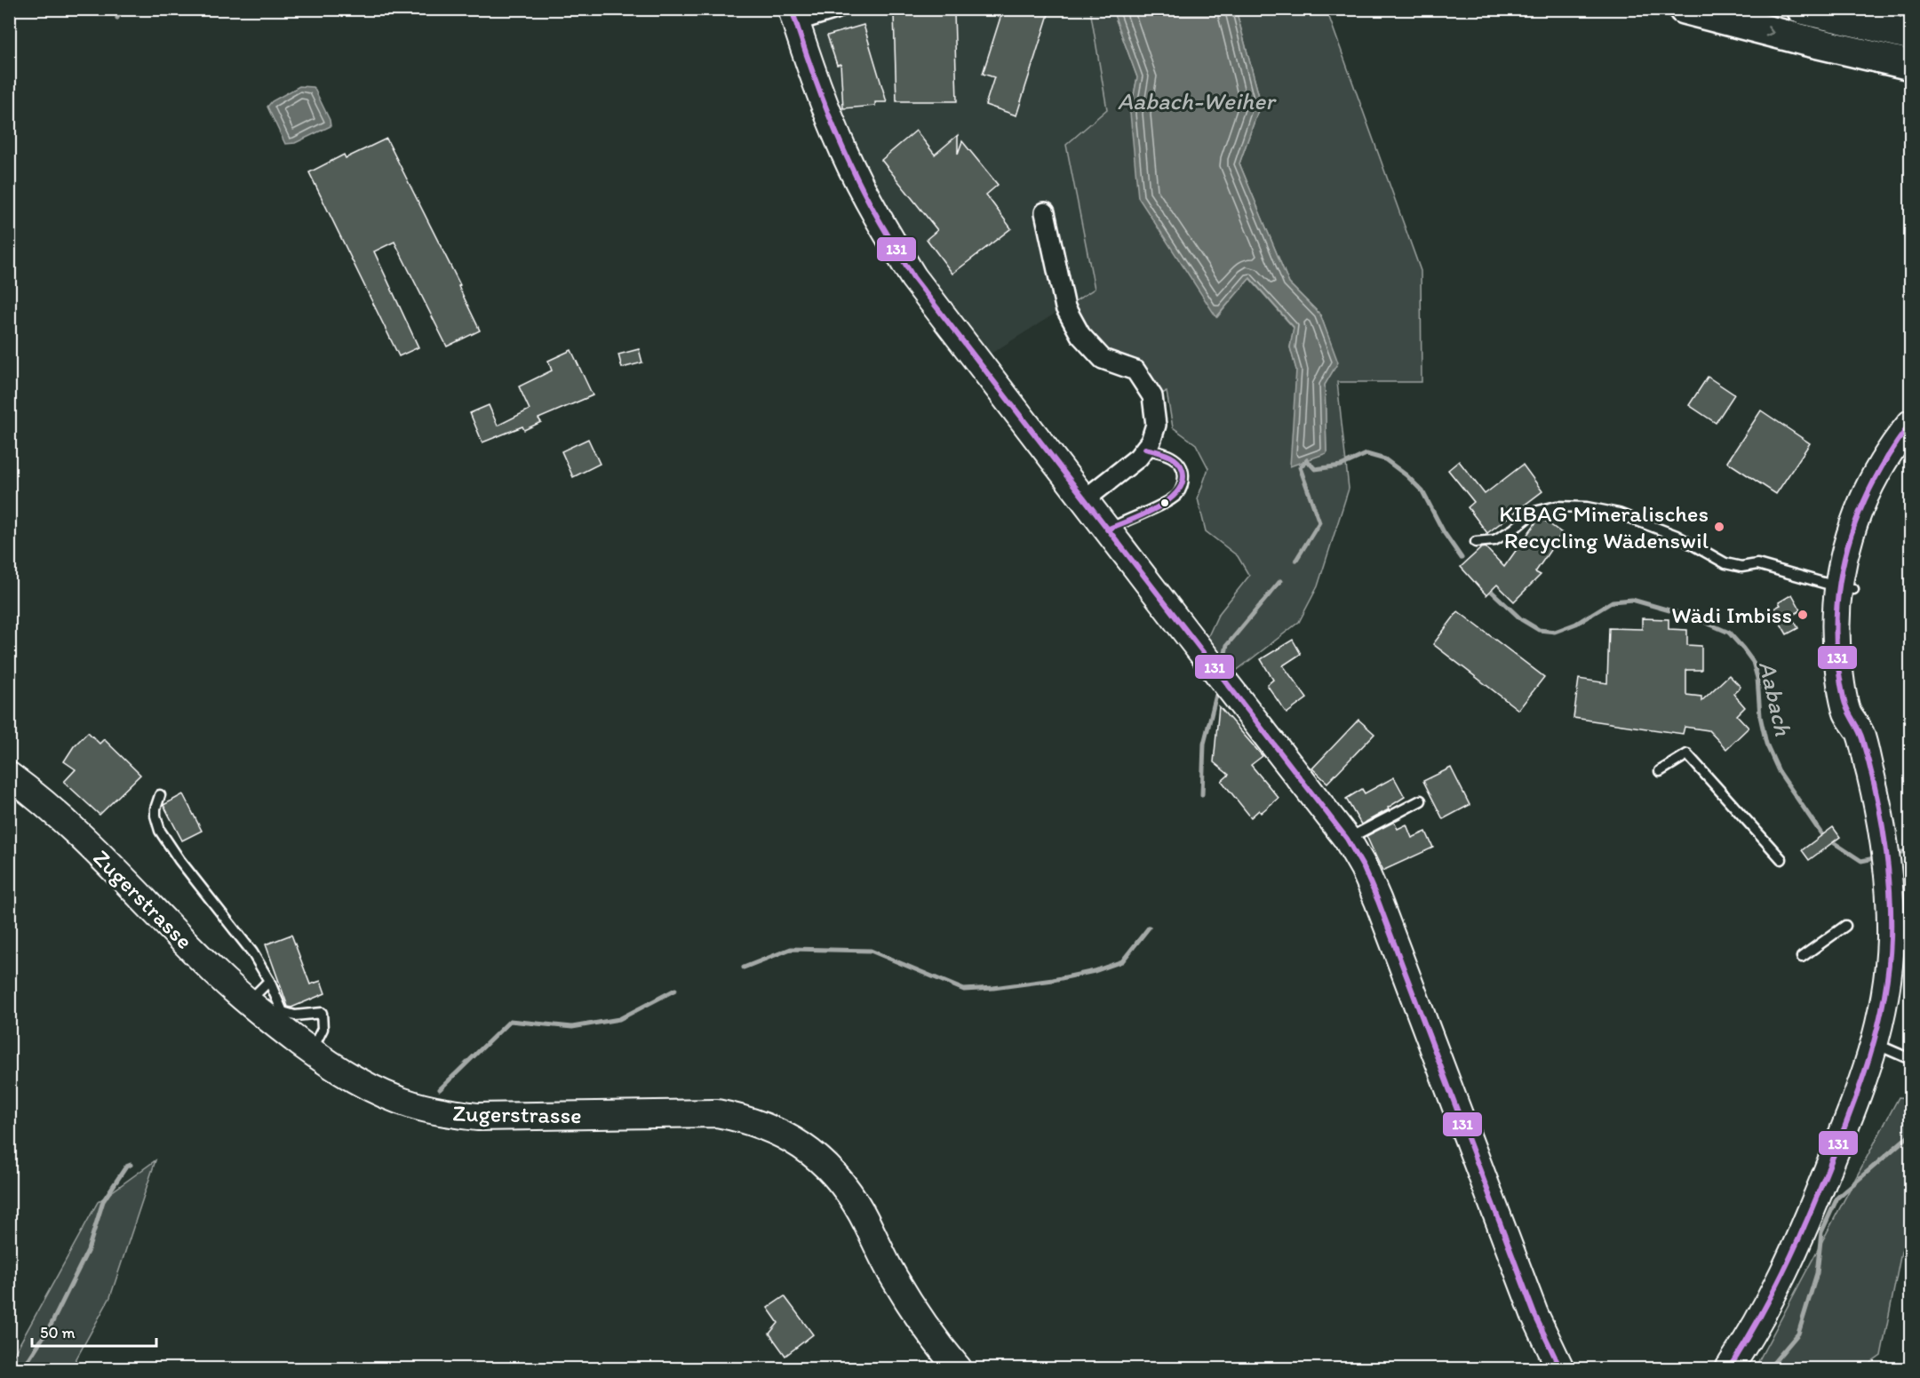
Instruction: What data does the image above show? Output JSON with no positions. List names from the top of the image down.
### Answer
{
  "streets": {
    "main road": ["Zugerstrasse"]
  },
  "water": ["Aabach-Weiher", "Aabach"],
  "places": ["KIBAG Mineralisches Recycling Wädenswil", "Wädi Imbiss"],
  "lines": ["transit line 131"],
  "scale_bar": "50 m"
}
